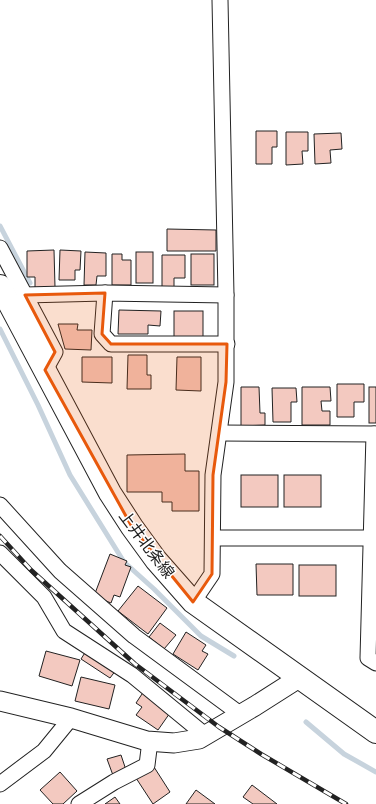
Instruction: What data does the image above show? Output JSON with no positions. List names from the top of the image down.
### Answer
{
  "streets": {
    "main road": ["上井北条線"]
  }
}
